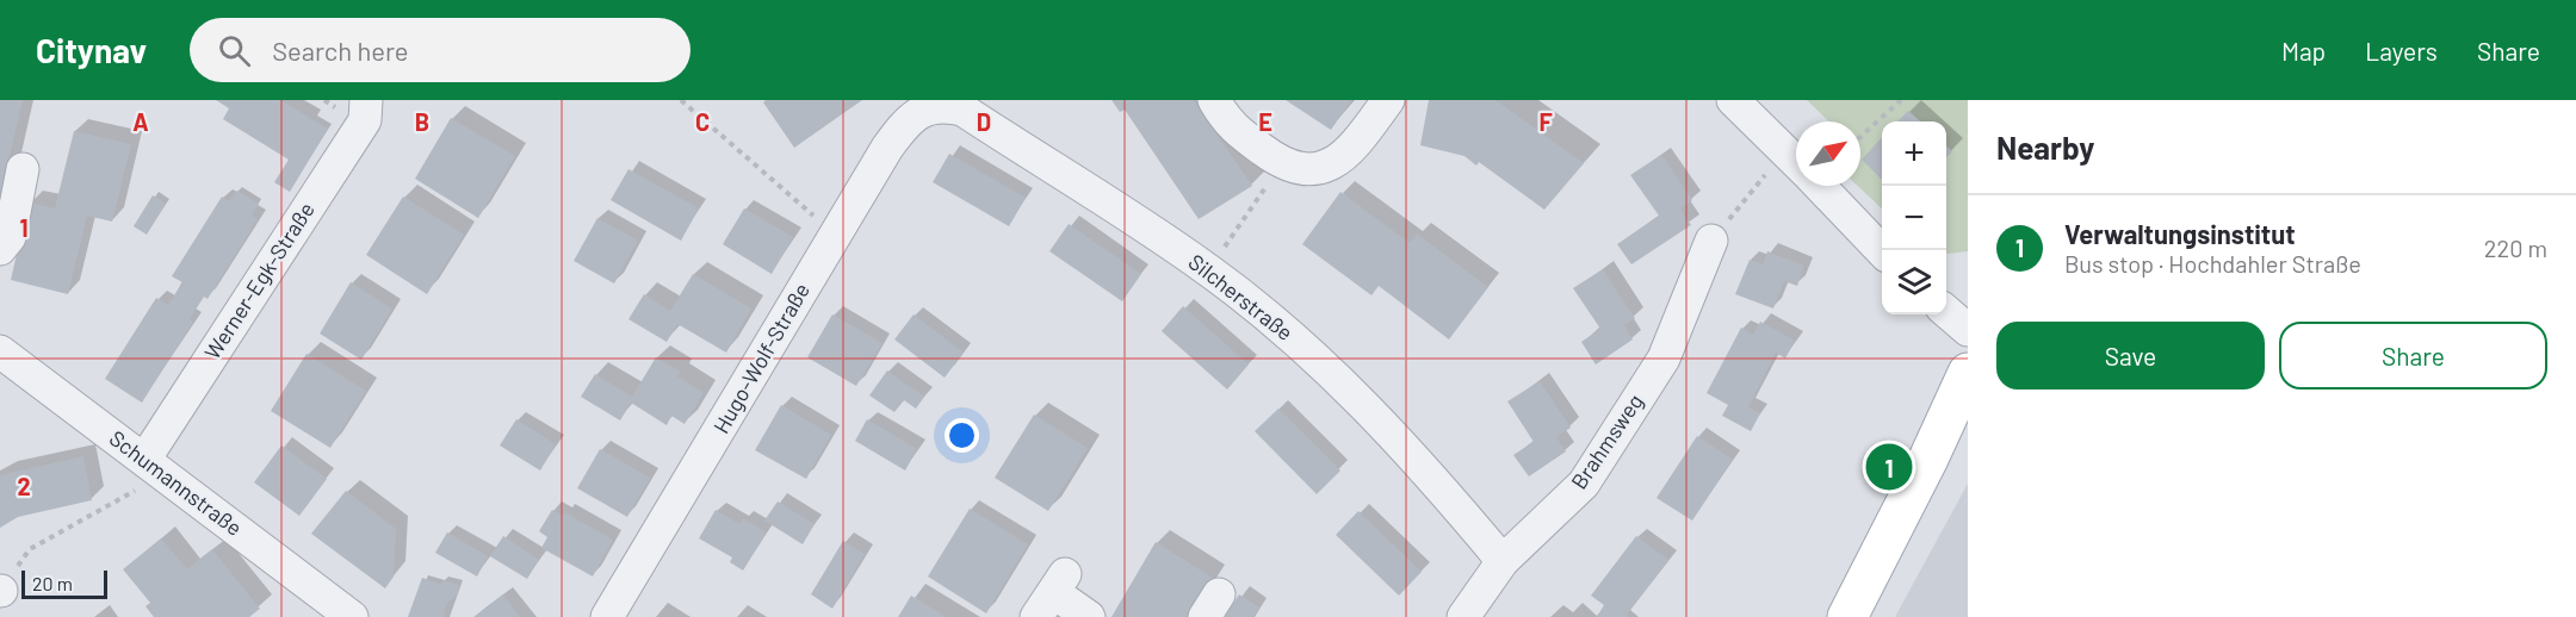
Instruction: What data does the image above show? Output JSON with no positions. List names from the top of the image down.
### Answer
{
  "streets": {
    "street": [
      "Werner-Egk-Straße",
      "Silcherstraße",
      "Hugo-Wolf-Straße",
      "Brahmsweg",
      "Schumannstraße"
    ]
  },
  "crossings": [
    ["Werner-Egk-Straße", "Schumannstraße"],
    ["Silcherstraße", "Hugo-Wolf-Straße"],
    ["Silcherstraße", "Brahmsweg"]
  ],
  "scale_bar": "20 m",
  "north": "top right",
  "page": {
    "header": "Citynav",
    "search": "Search here",
    "nav": ["Map", "Layers", "Share"],
    "heading": "Nearby",
    "map_buttons": ["+", "−"],
    "list": [
      {
        "mark": "1",
        "name": "Verwaltungsinstitut",
        "note": "Bus stop · Hochdahler Straße",
        "value": "220 m"
      }
    ],
    "buttons": ["Save", "Share"],
    "pins": "1",
    "scale": "20 m"
  },
  "grid": {
    "columns": [
      "A",
      "B",
      "C",
      "D",
      "E",
      "F"
    ],
    "rows": ["1", "2"]
  }
}
